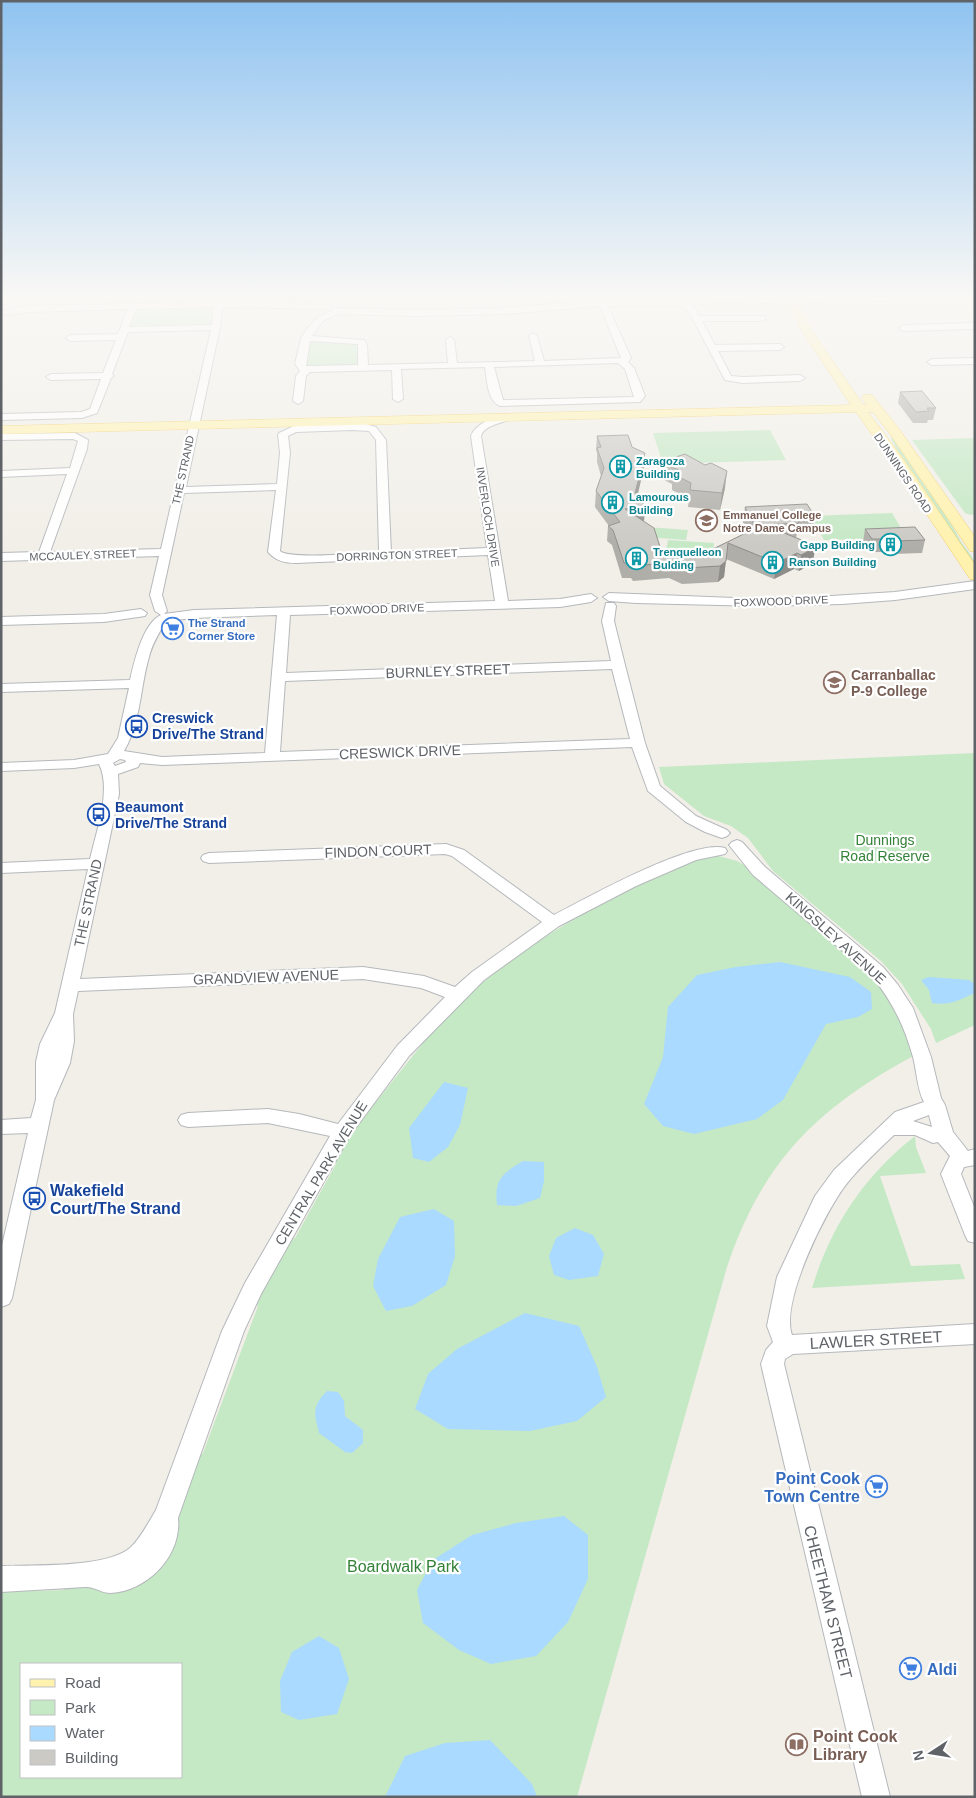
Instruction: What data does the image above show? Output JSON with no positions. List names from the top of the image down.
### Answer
{
  "streets": {
    "main road": ["DUNNINGS ROAD"],
    "street": [
      "THE STRAND",
      "INVERLOCH DRIVE",
      "MCCAULEY STREET",
      "DORRINGTON STREET",
      "FOXWOOD DRIVE",
      "BURNLEY STREET",
      "CRESWICK DRIVE",
      "FINDON COURT",
      "KINGSLEY AVENUE",
      "GRANDVIEW AVENUE",
      "CENTRAL PARK AVENUE",
      "LAWLER STREET",
      "CHEETHAM STREET"
    ]
  },
  "crossings": [
    ["THE STRAND", "MCCAULEY STREET"],
    ["THE STRAND", "CRESWICK DRIVE"],
    ["THE STRAND", "GRANDVIEW AVENUE"],
    ["INVERLOCH DRIVE", "DORRINGTON STREET"],
    ["INVERLOCH DRIVE", "FOXWOOD DRIVE"],
    ["FOXWOOD DRIVE", "KINGSLEY AVENUE"],
    ["BURNLEY STREET", "KINGSLEY AVENUE"],
    ["CRESWICK DRIVE", "KINGSLEY AVENUE"],
    ["FINDON COURT", "CENTRAL PARK AVENUE"],
    ["KINGSLEY AVENUE", "CENTRAL PARK AVENUE"],
    ["KINGSLEY AVENUE", "CHEETHAM STREET"],
    ["GRANDVIEW AVENUE", "CENTRAL PARK AVENUE"],
    ["LAWLER STREET", "CHEETHAM STREET"]
  ],
  "parks": ["Dunnings Road Reserve", "Boardwalk Park"],
  "places": {
    "building": [
      "Zaragoza Building",
      "Lamourous Building",
      "Gapp Building",
      "Trenquelleon Bulding",
      "Ranson Building"
    ],
    "school or university": ["Emmanuel College Notre Dame Campus", "Carranballac P-9 College"],
    "supermarket": ["The Strand Corner Store", "Point Cook Town Centre", "Aldi"],
    "bus stop": ["Creswick Drive/The Strand", "Beaumont Drive/The Strand", "Wakefield Court/The Strand"],
    "library": ["Point Cook Library"]
  },
  "legend": [
    "Road",
    "Park",
    "Water",
    "Building"
  ],
  "north": "left"
}
